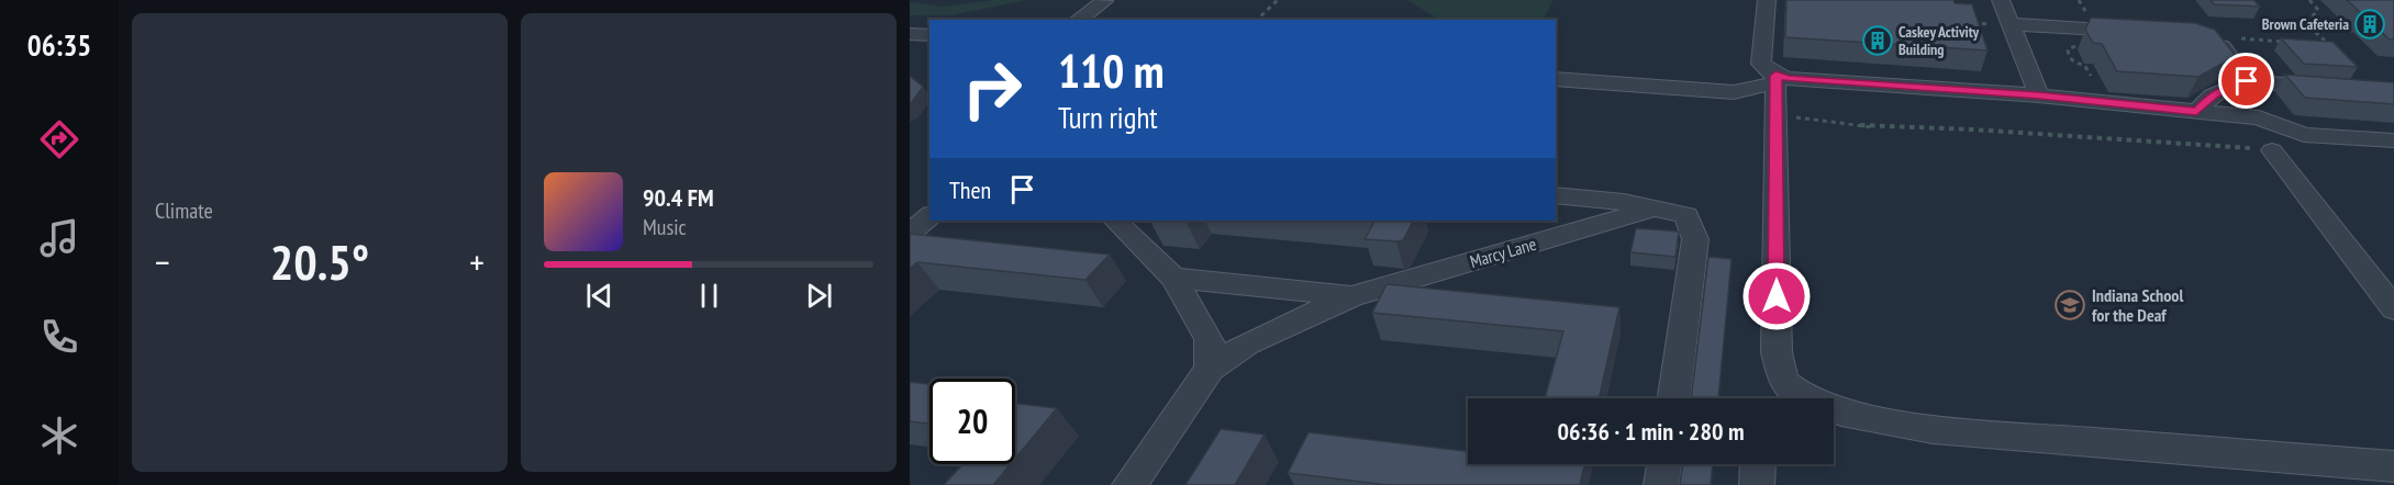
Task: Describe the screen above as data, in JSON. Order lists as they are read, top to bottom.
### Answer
{
  "streets": {
    "street": ["Marcy Lane"]
  },
  "places": {
    "building": ["Brown Cafeteria", "Caskey Activity Building"],
    "school or university": ["Indiana School for the Deaf"]
  },
  "page": {
    "tabs": "06:35",
    "tile": "Climate",
    "turn": ["110 m", "Turn right"],
    "then": "Then",
    "song": ["90.4 FM", "Music"],
    "heat": ["−", "20.5°", "+"],
    "limit": "20",
    "trip": "06:36 · 1 min · 280 m"
  }
}
